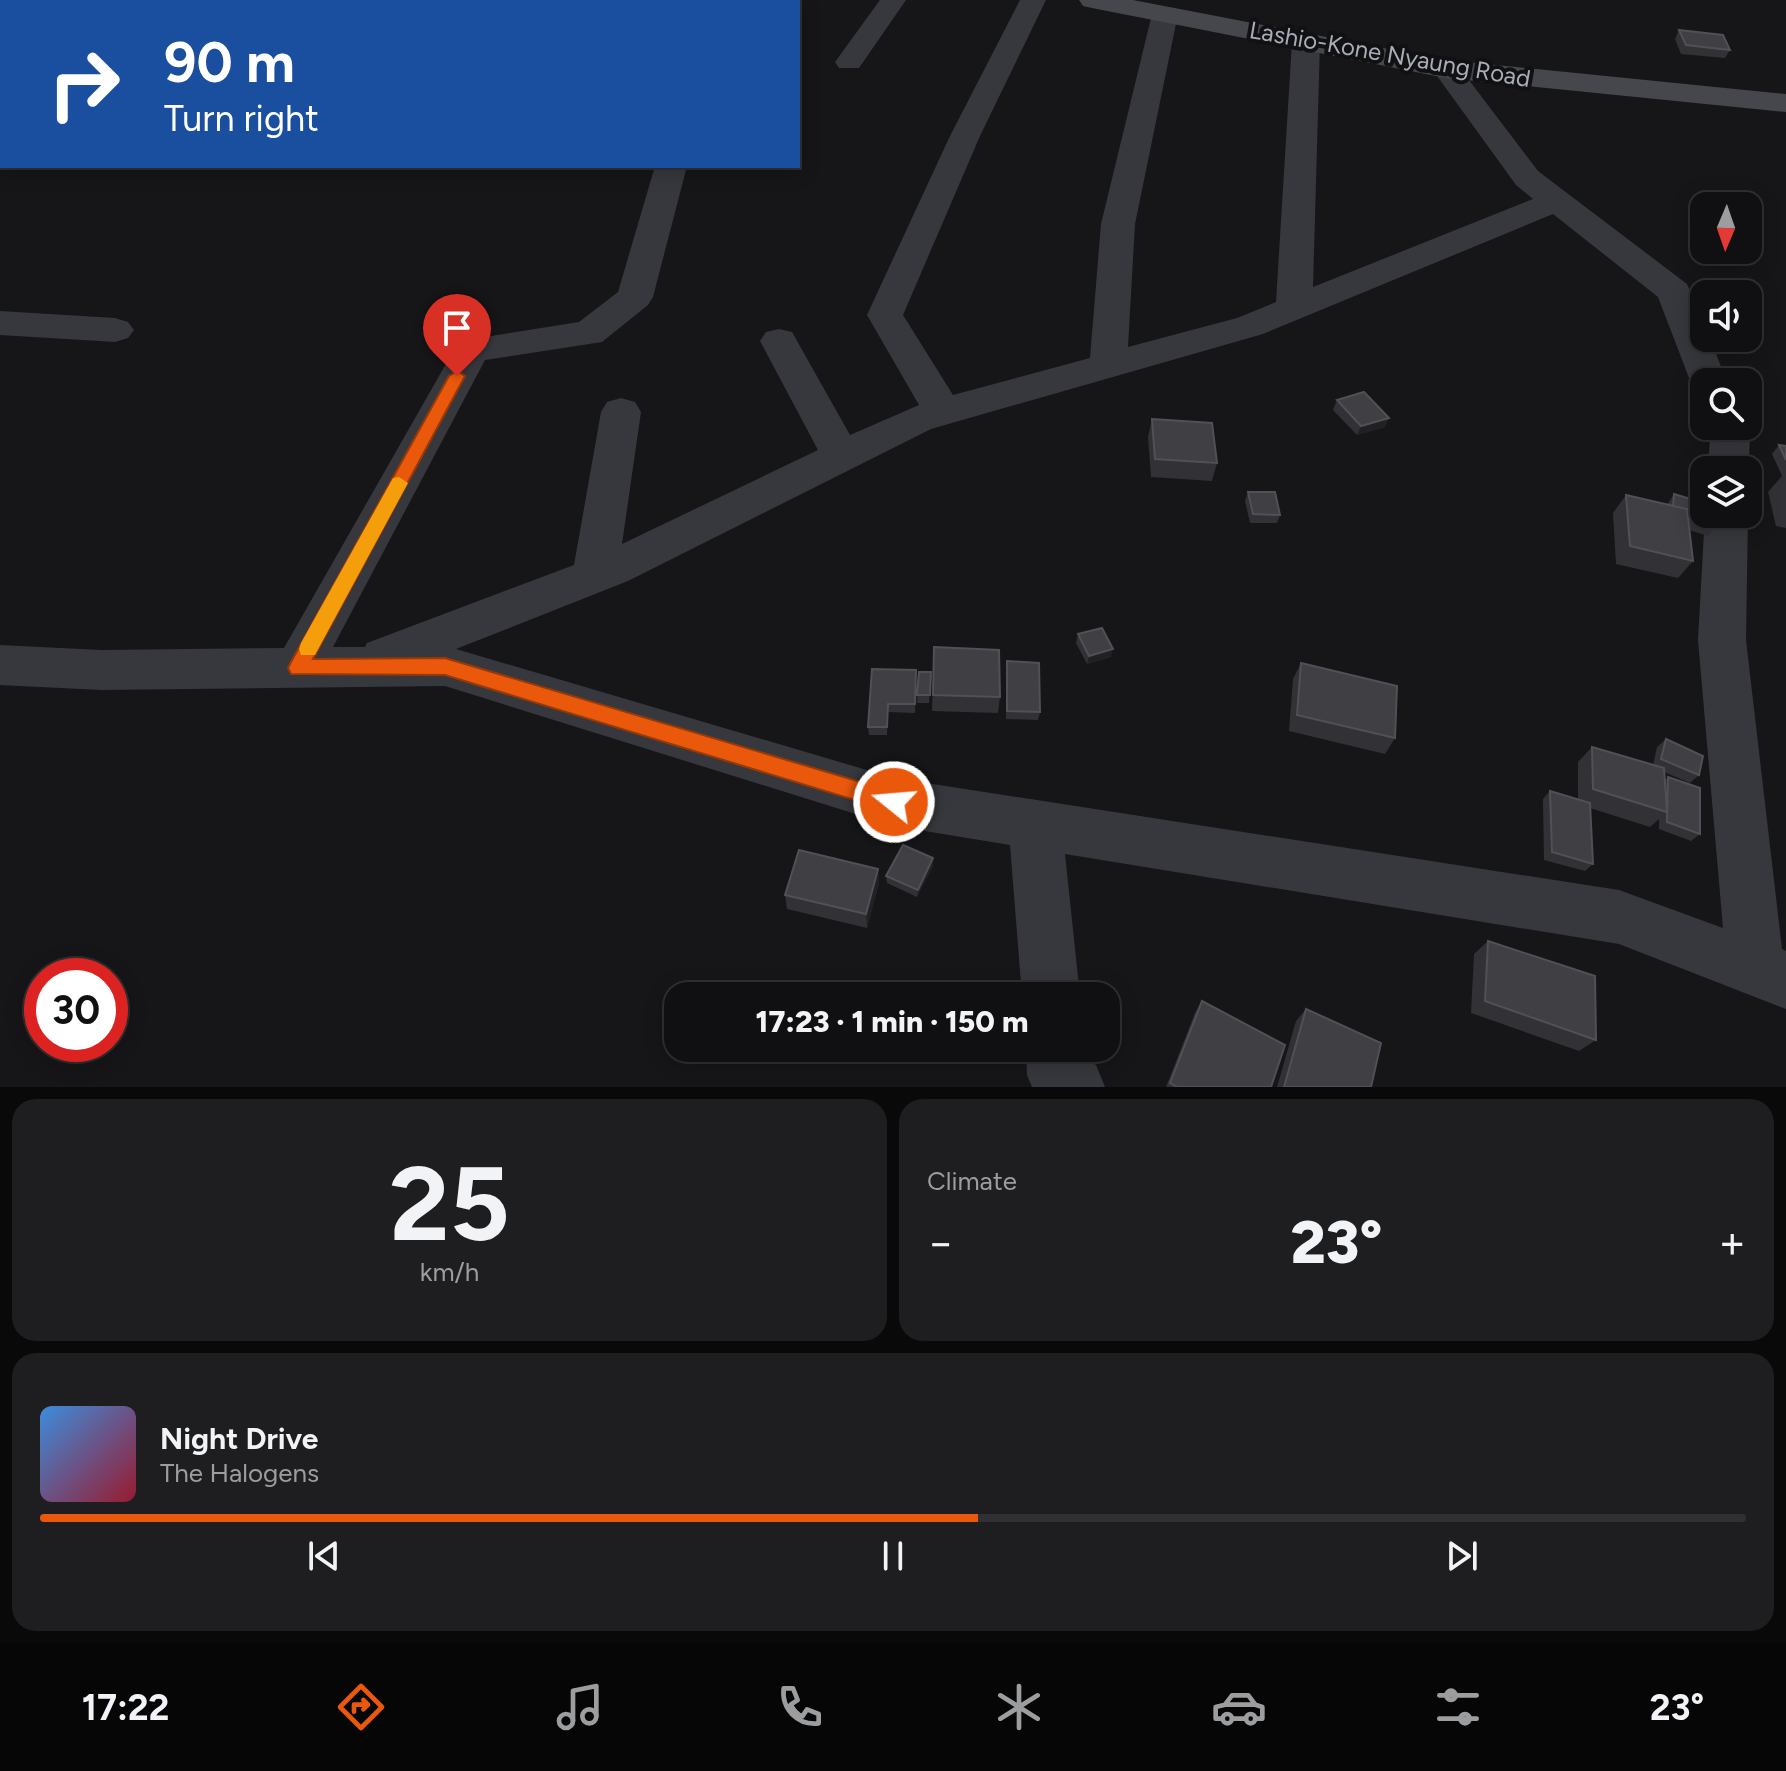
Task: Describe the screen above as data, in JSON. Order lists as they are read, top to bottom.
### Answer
{
  "streets": {
    "main road": ["Lashio-Kone Nyaung Road"]
  },
  "north": "bottom",
  "page": {
    "turn": ["90 m", "Turn right"],
    "limit": "30",
    "trip": "17:23 · 1 min · 150 m",
    "tile": [
      ["25", "km/h"],
      "Climate"
    ],
    "heat": ["−", "23°", "+"],
    "song": ["Night Drive", "The Halogens"],
    "tabs": ["17:22", "23°"]
  }
}
